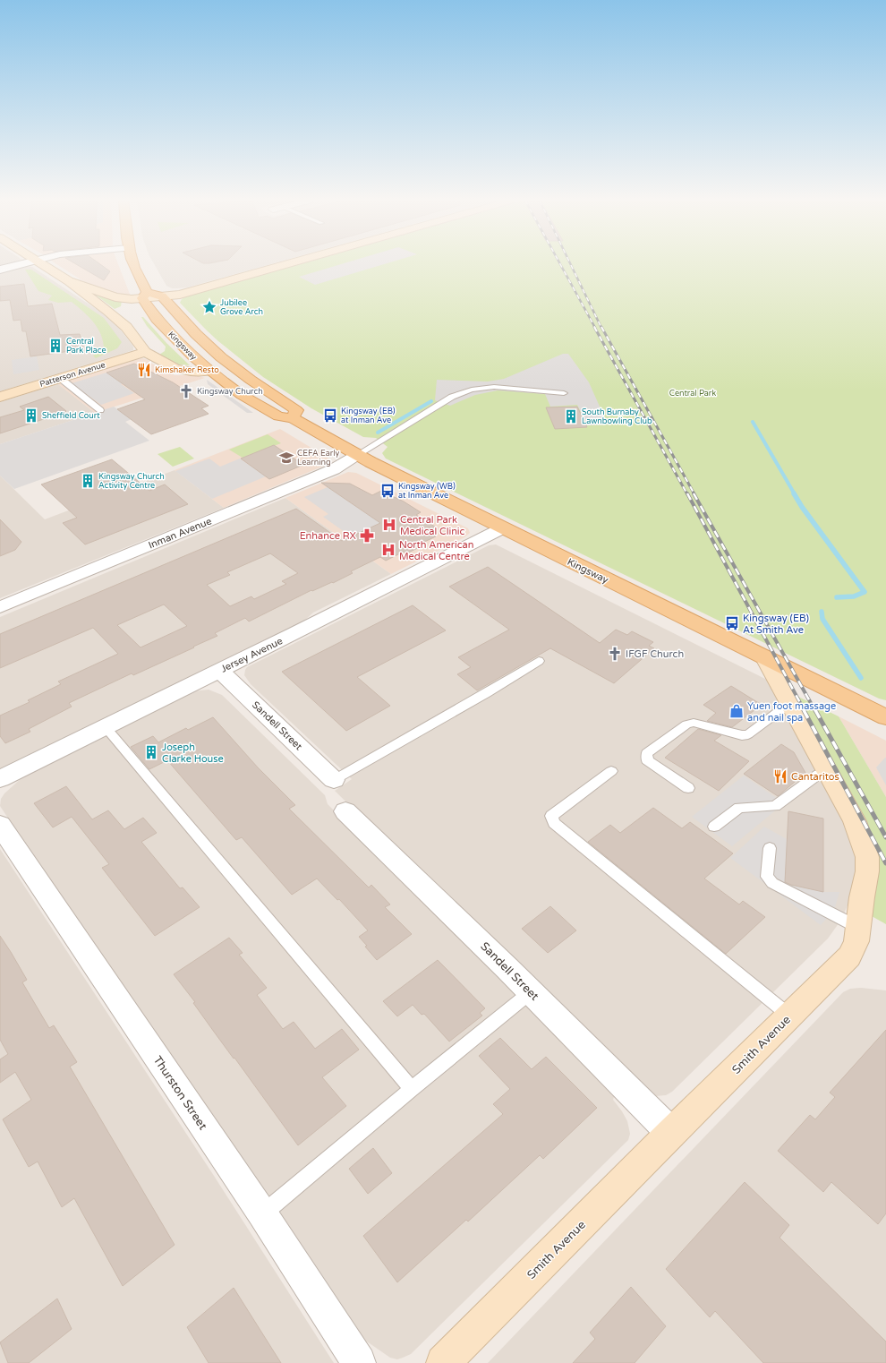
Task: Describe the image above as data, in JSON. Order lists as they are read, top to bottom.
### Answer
{
  "streets": {
    "main road": ["Kingsway"],
    "street": [
      "Patterson Avenue",
      "Inman Avenue",
      "Jersey Avenue",
      "Sandell Street",
      "Smith Avenue",
      "Thurston Street"
    ]
  },
  "crossings": [
    ["Kingsway", "Inman Avenue"],
    ["Kingsway", "Jersey Avenue"],
    ["Kingsway", "Smith Avenue"],
    ["Jersey Avenue", "Sandell Street"],
    ["Sandell Street", "Smith Avenue"]
  ],
  "parks": ["Central Park"],
  "places": {
    "place": ["Jubilee Grove Arch"],
    "building": [
      "Central Park Place",
      "Sheffield Court",
      "South Burnaby Lawnbowling Club",
      "Kingsway Church Activity Centre",
      "Joseph Clarke House"
    ],
    "restaurant": ["Kimshaker Resto", "Cantaritos"],
    "church": ["Kingsway Church", "IFGF Church"],
    "bus stop": ["Kingsway (EB) at Inman Ave", "Kingsway (WB) at Inman Ave", "Kingsway (EB) At Smith Ave"],
    "school or university": ["CEFA Early Learning"],
    "hospital": ["Central Park Medical Clinic", "North American Medical Centre"],
    "pharmacy": ["Enhance RX"],
    "shop": ["Yuen foot massage and nail spa"]
  }
}
